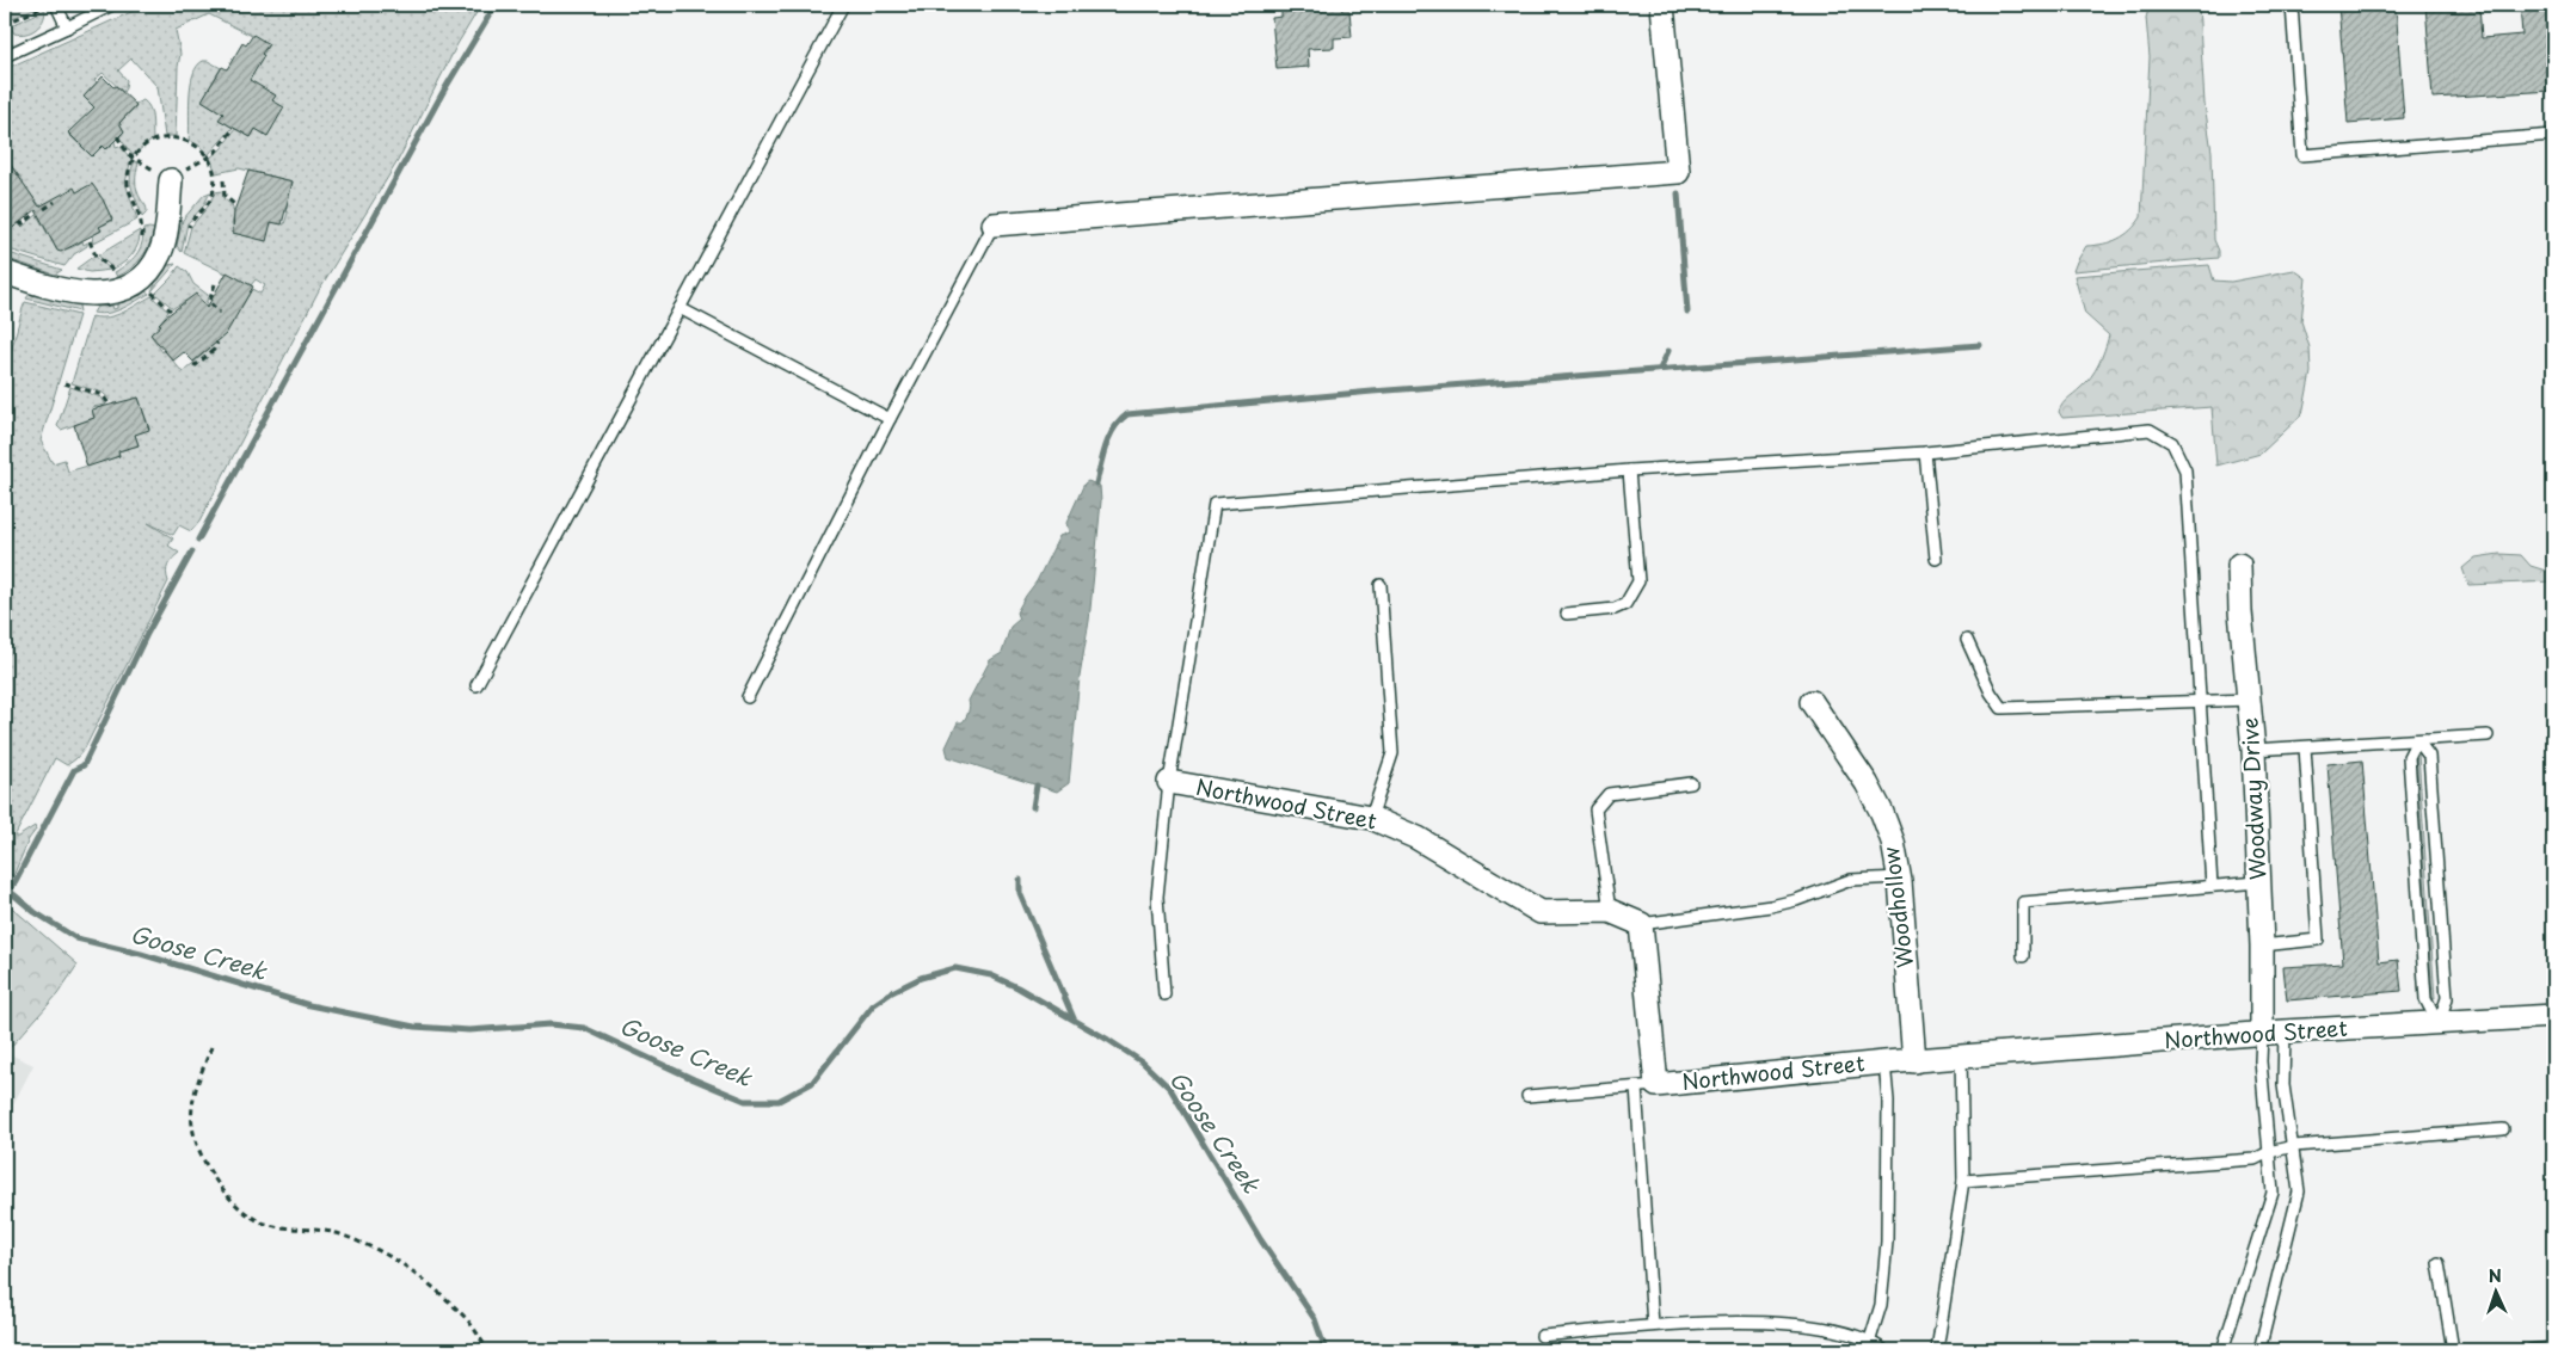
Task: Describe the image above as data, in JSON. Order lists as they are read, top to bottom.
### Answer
{
  "streets": {
    "street": ["Woodway Drive", "Northwood Street", "Woodhollow"]
  },
  "crossings": [
    ["Woodway Drive", "Northwood Street"],
    ["Northwood Street", "Woodhollow"]
  ],
  "water": ["Goose Creek"],
  "north": "top"
}
